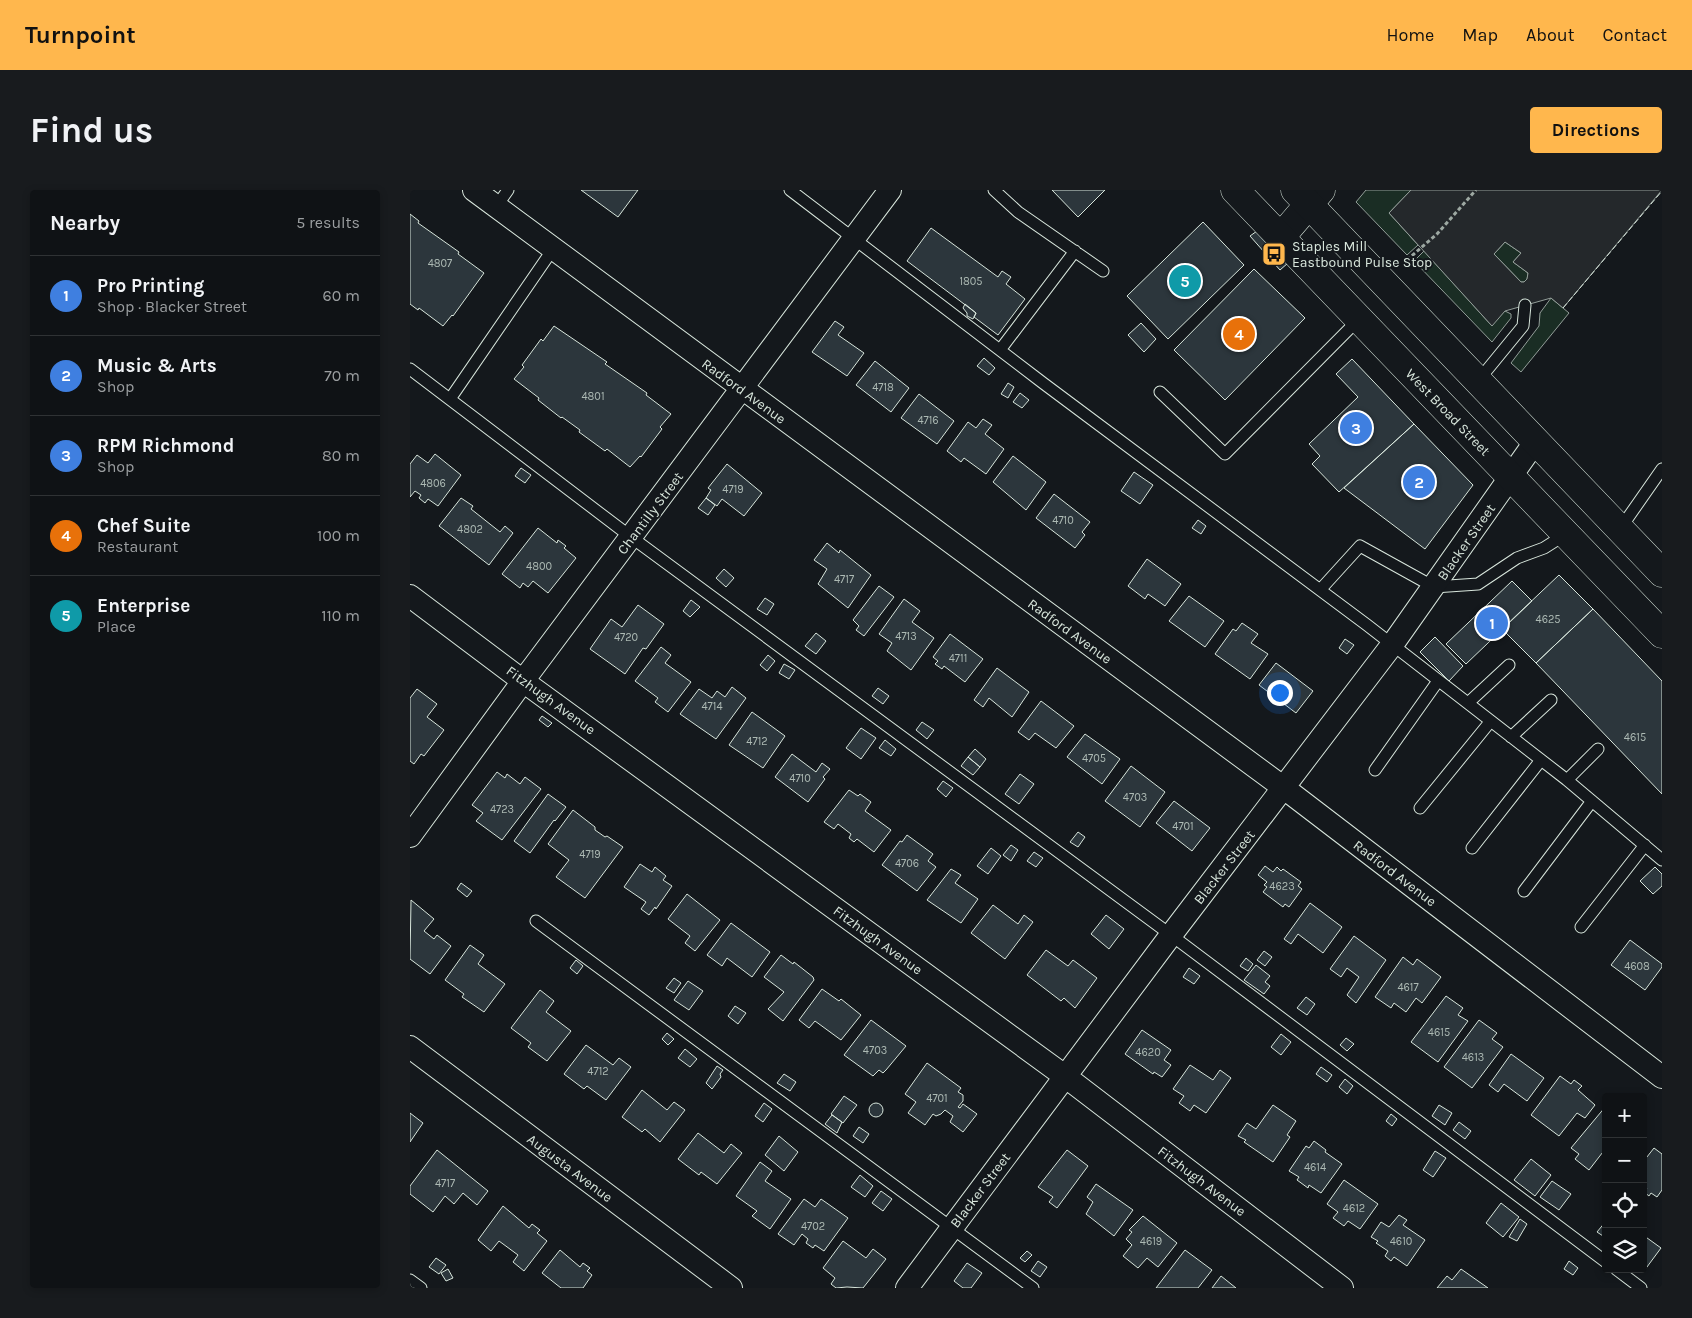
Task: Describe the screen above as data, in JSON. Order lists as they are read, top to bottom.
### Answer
{
  "streets": {
    "main road": ["West Broad Street"],
    "street": [
      "Radford Avenue",
      "Chantilly Street",
      "Blacker Street",
      "Fitzhugh Avenue",
      "Augusta Avenue"
    ]
  },
  "crossings": [
    ["Radford Avenue", "Chantilly Street"],
    ["Radford Avenue", "Blacker Street"],
    ["West Broad Street", "Blacker Street"],
    ["Chantilly Street", "Fitzhugh Avenue"],
    ["Blacker Street", "Fitzhugh Avenue"]
  ],
  "places": {
    "bus stop": ["Staples Mill Eastbound Pulse Stop"]
  },
  "house_numbers": [
    "4807",
    "1805",
    "4718",
    "4801",
    "4716",
    "4806",
    "4719",
    "4710",
    "4802",
    "4800",
    "4717",
    "4625",
    "4713",
    "4720",
    "4711",
    "4714",
    "4615",
    "4712",
    "4705",
    "4710",
    "4703",
    "4723",
    "4701",
    "4719",
    "4706",
    "4623",
    "4608",
    "4617",
    "4615",
    "4703",
    "4620",
    "4613",
    "4712",
    "4701",
    "4614",
    "4717",
    "4612",
    "4702",
    "4619",
    "4610"
  ],
  "page": {
    "header": "Turnpoint",
    "nav": [
      "Home",
      "Map",
      "About",
      "Contact"
    ],
    "buttons": "Directions",
    "title": "Find us",
    "heading": ["Nearby", "5 results"],
    "list": [
      {
        "mark": "1",
        "name": "Pro Printing",
        "note": "Shop · Blacker Street",
        "value": "60 m"
      },
      {
        "mark": "2",
        "name": "Music & Arts",
        "note": "Shop",
        "value": "70 m"
      },
      {
        "mark": "3",
        "name": "RPM Richmond",
        "note": "Shop",
        "value": "80 m"
      },
      {
        "mark": "4",
        "name": "Chef Suite",
        "note": "Restaurant",
        "value": "100 m"
      },
      {
        "mark": "5",
        "name": "Enterprise",
        "note": "Place",
        "value": "110 m"
      }
    ],
    "pins": [
      "5",
      "4",
      "3",
      "2",
      "1"
    ],
    "map_buttons": ["+", "−"]
  }
}
